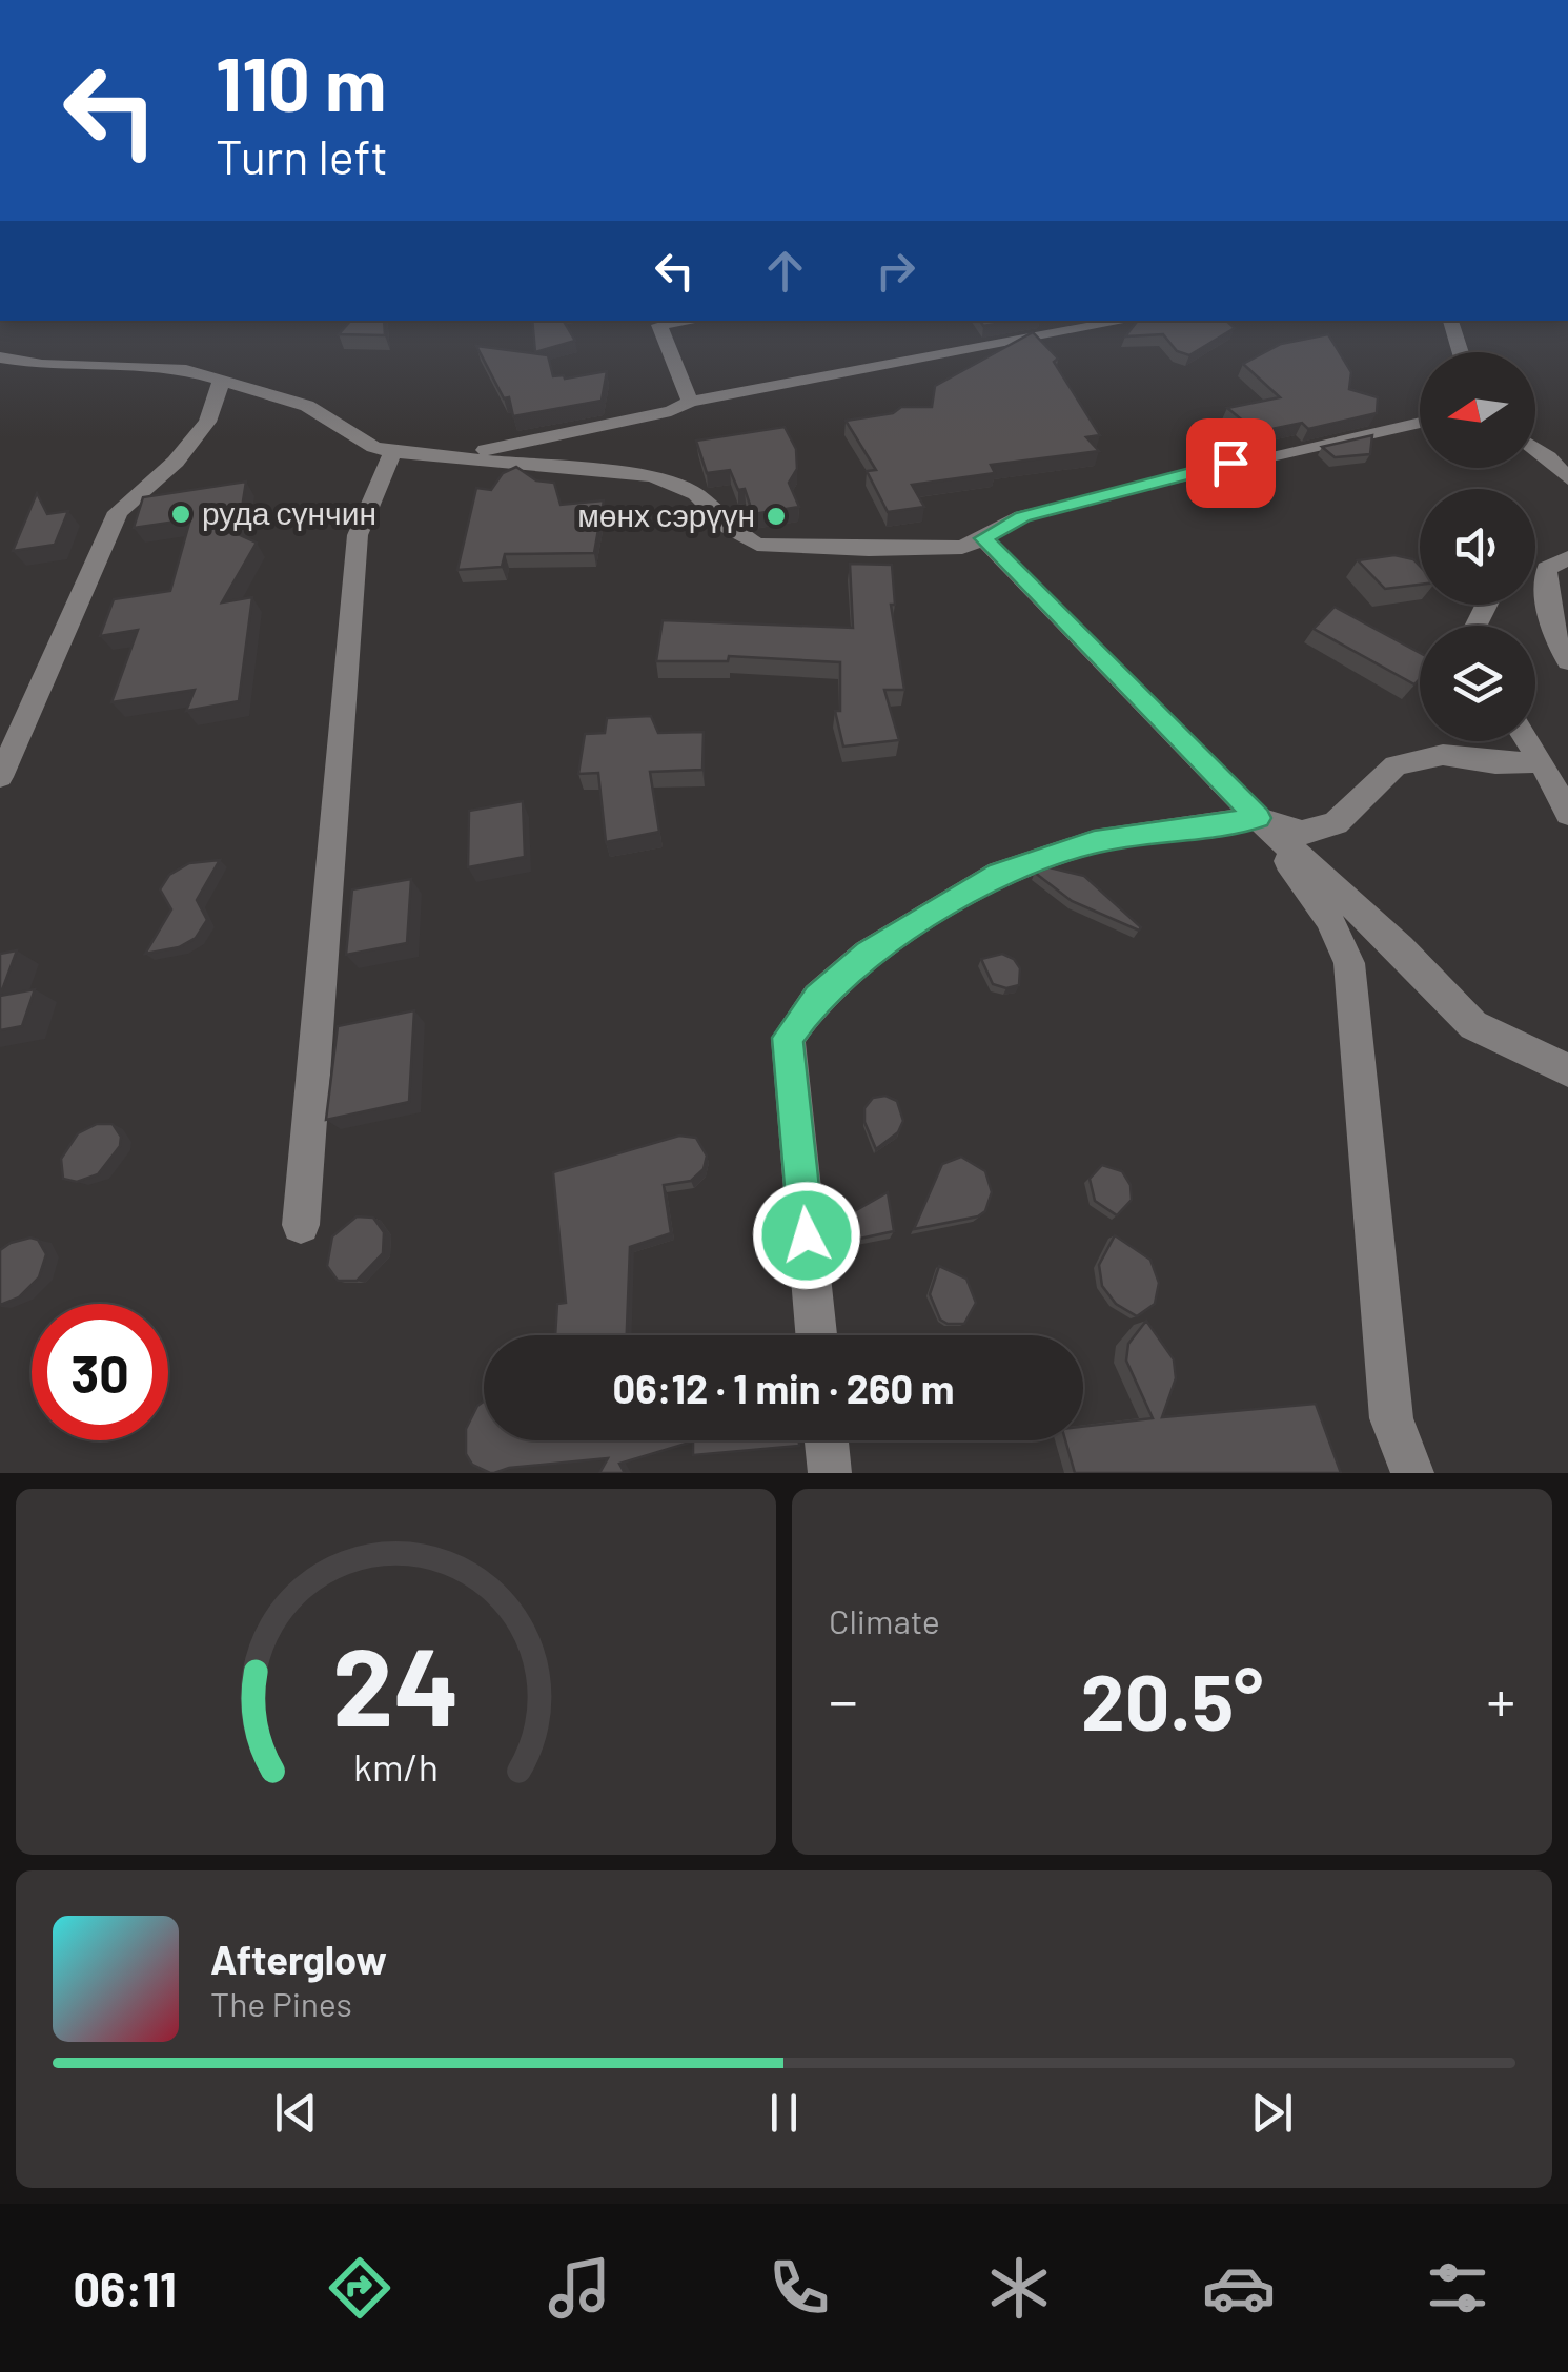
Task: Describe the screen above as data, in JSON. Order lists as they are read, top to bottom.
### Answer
{
  "places": ["руда сүнчин", "мөнх сэрүүн"],
  "north": "left",
  "page": {
    "turn": ["110 m", "Turn left"],
    "limit": "30",
    "trip": "06:12 · 1 min · 260 m",
    "tile": "Climate",
    "heat": ["−", "20.5°", "+"],
    "song": ["Afterglow", "The Pines"],
    "tabs": "06:11",
    "gauge": ["24", "km/h"]
  }
}
